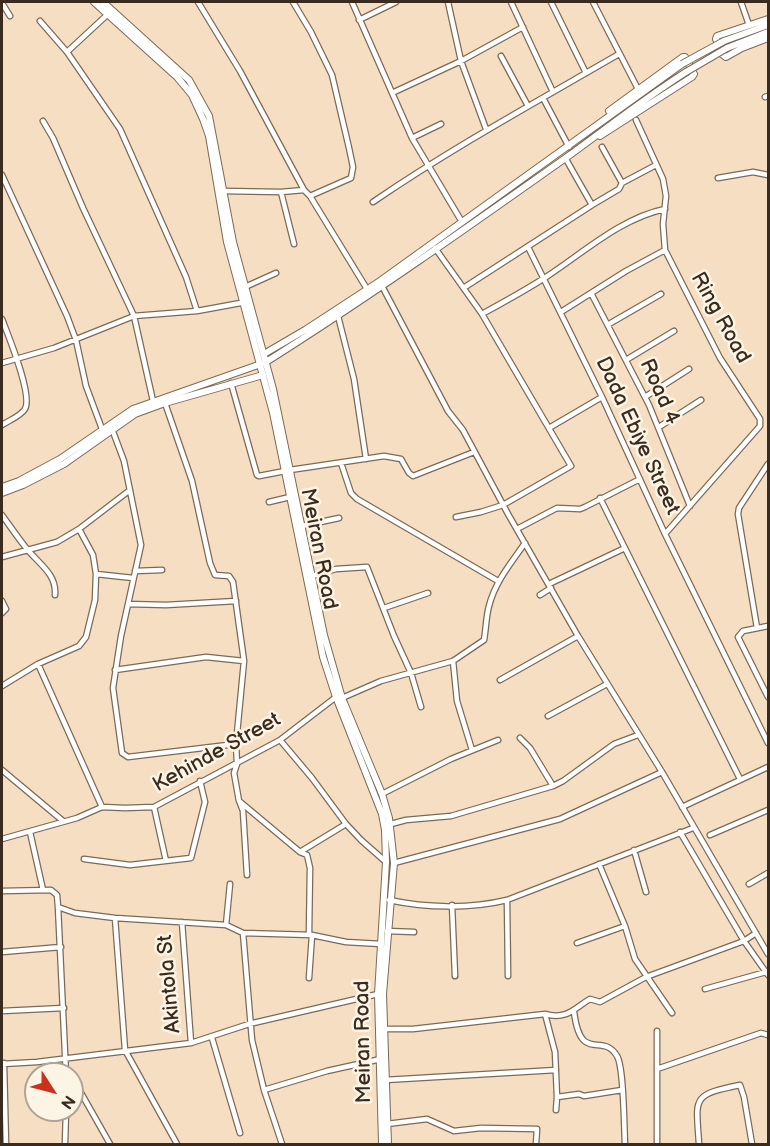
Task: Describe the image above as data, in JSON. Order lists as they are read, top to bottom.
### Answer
{
  "streets": {
    "main road": ["Meiran Road"],
    "street": [
      "Ring Road",
      "Road 4",
      "Dada Ebiye Street",
      "Kehinde Street",
      "Akintola St"
    ]
  },
  "crossings": [
    ["Ring Road", "Road 4"],
    ["Ring Road", "Dada Ebiye Street"],
    ["Meiran Road", "Kehinde Street"]
  ],
  "north": "bottom right"
}
